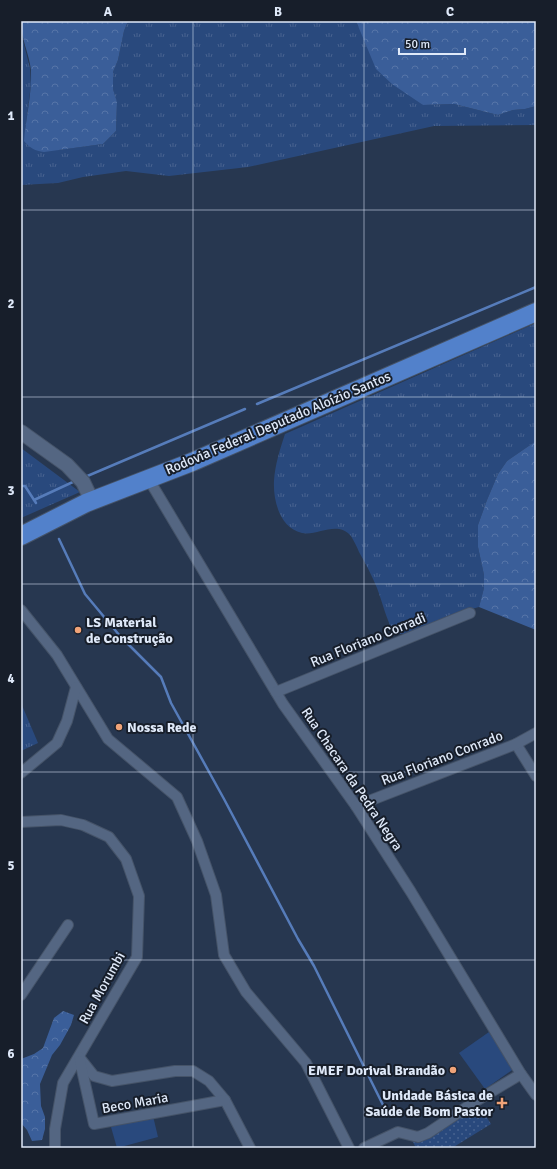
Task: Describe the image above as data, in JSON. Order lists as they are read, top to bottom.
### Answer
{
  "streets": {
    "highway": ["Rodovia Federal Deputado Aloízio Santos"],
    "street": [
      "Rua Floriano Corradi",
      "Rua Floriano Conrado",
      "Rua Chacara da Pedra Negra",
      "Rua Morumbi",
      "Beco Maria"
    ]
  },
  "crossings": [
    ["Rodovia Federal Deputado Aloízio Santos", "Rua Chacara da Pedra Negra"],
    ["Rua Floriano Corradi", "Rua Chacara da Pedra Negra"],
    ["Rua Floriano Conrado", "Rua Chacara da Pedra Negra"],
    ["Rua Morumbi", "Beco Maria"]
  ],
  "places": {
    "other": ["LS Material de Construção", "Nossa Rede", "EMEF Dorival Brandão"],
    "health": ["Unidade Básica de Saúde de Bom Pastor"]
  },
  "scale_bar": "50 m",
  "grid": {
    "columns": ["A", "B", "C"],
    "rows": [
      "1",
      "2",
      "3",
      "4",
      "5",
      "6"
    ]
  }
}
